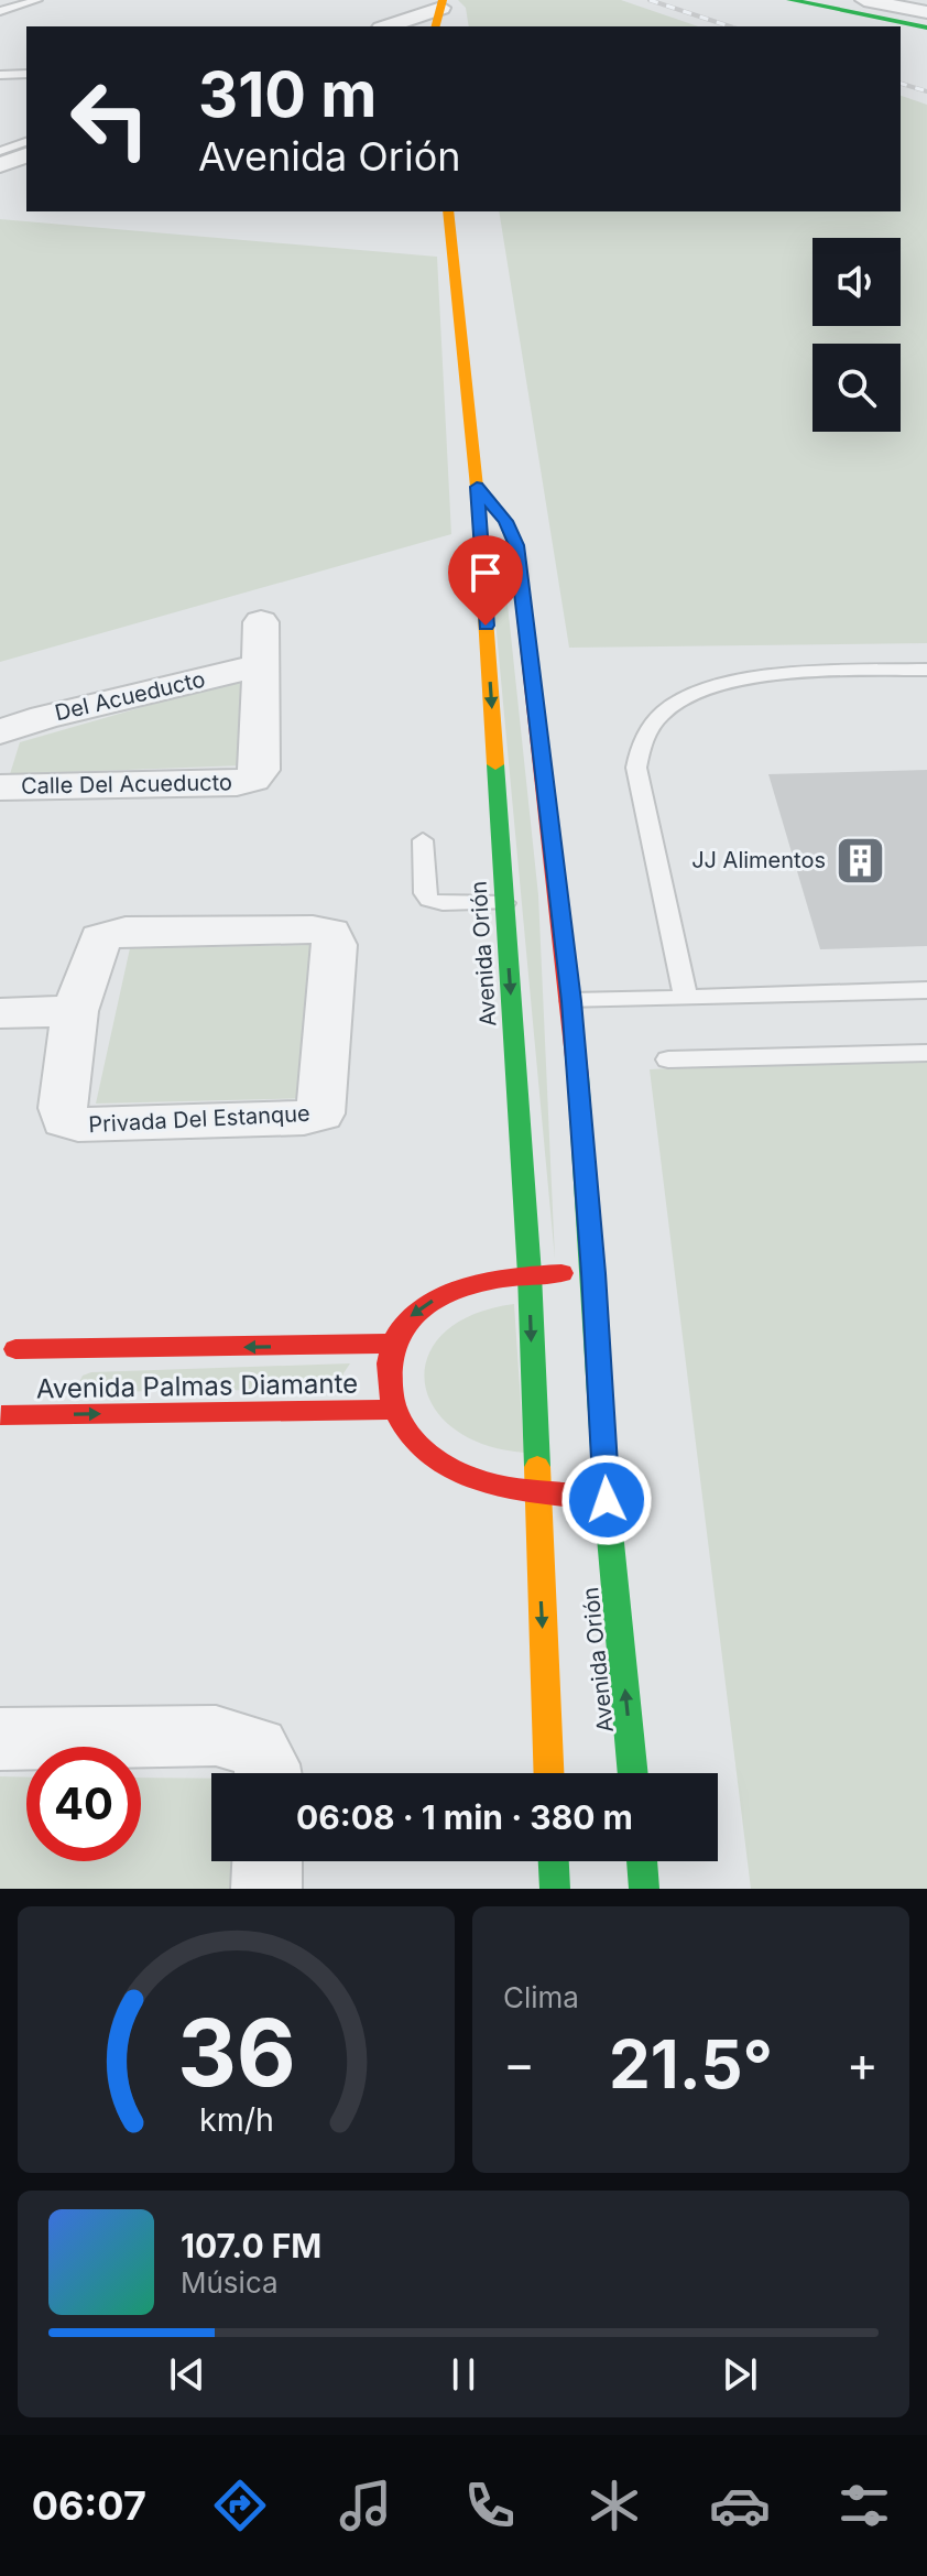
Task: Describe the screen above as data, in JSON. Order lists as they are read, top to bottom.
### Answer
{
  "streets": {
    "street": [
      "Del Acueducto",
      "Calle Del Acueducto",
      "Avenida Orión",
      "Privada Del Estanque",
      "Avenida Palmas Diamante"
    ]
  },
  "crossings": [
    ["Del Acueducto", "Calle Del Acueducto"],
    ["Avenida Orión", "Avenida Palmas Diamante"]
  ],
  "places": {
    "building": ["JJ Alimentos"]
  },
  "page": {
    "turn": ["310 m", "Avenida Orión"],
    "limit": "40",
    "trip": "06:08 · 1 min · 380 m",
    "tile": "Clima",
    "heat": ["−", "21.5°", "+"],
    "song": ["107.0 FM", "Música"],
    "tabs": "06:07",
    "gauge": ["36", "km/h"]
  }
}
